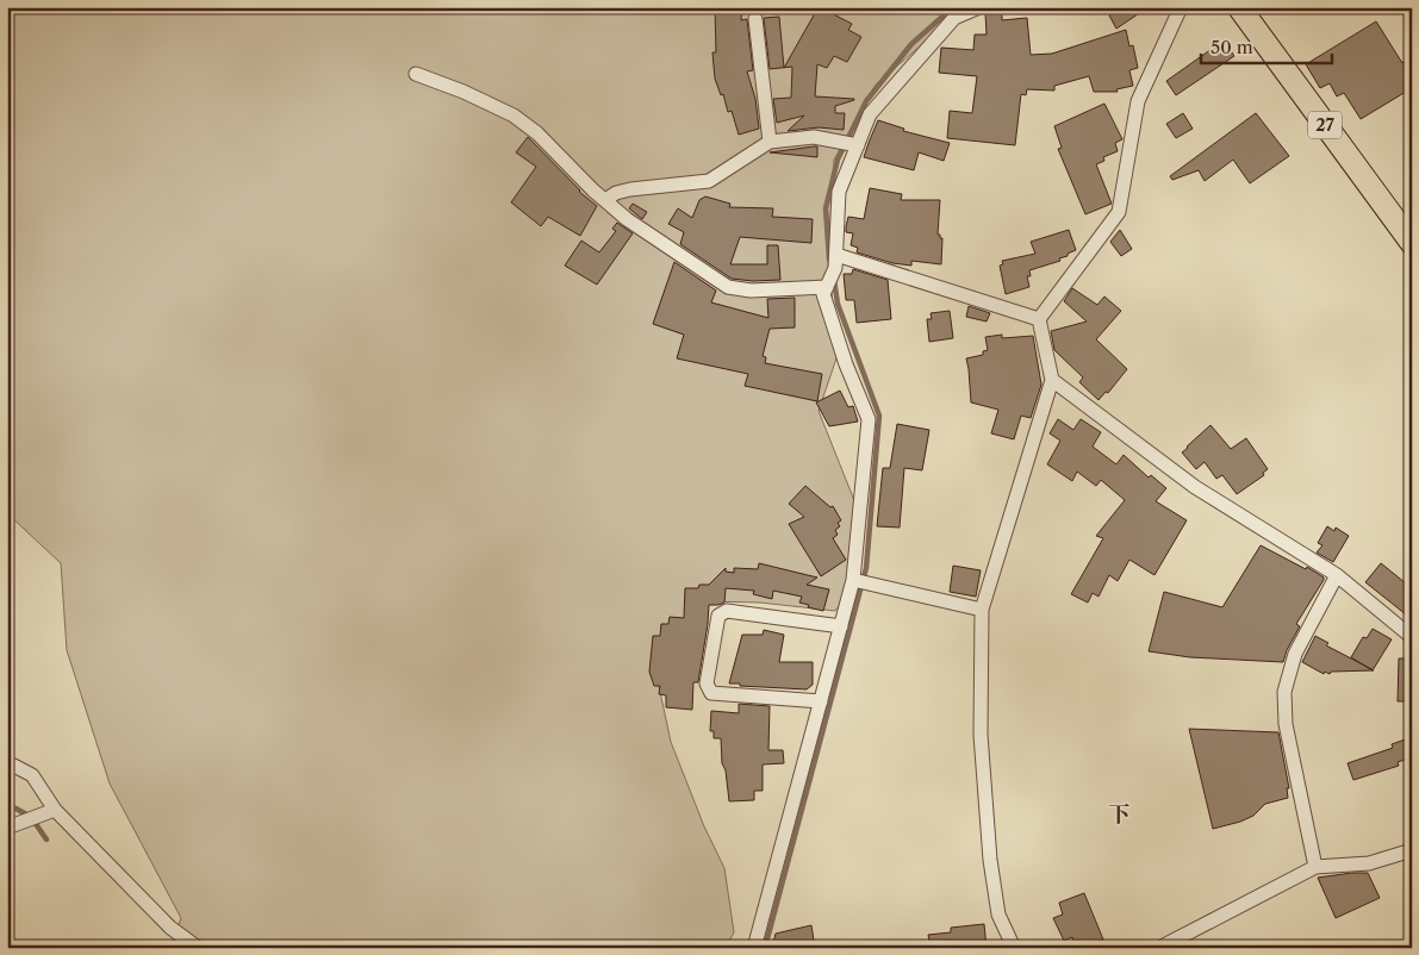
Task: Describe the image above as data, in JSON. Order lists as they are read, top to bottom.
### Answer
{
  "streets": {
    "main road": ["27"]
  },
  "districts": ["下"],
  "scale_bar": "50 m"
}
